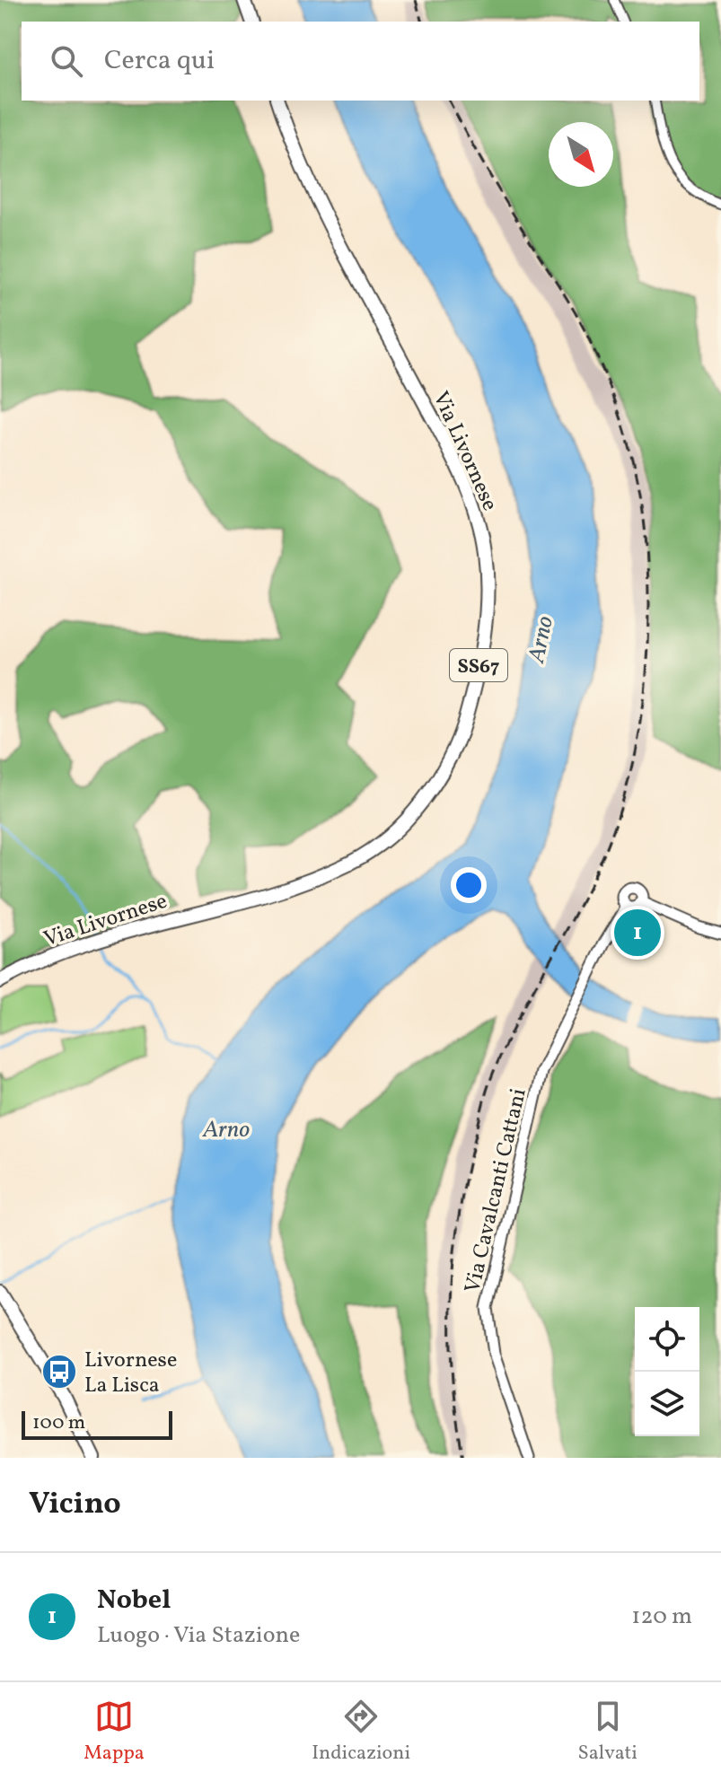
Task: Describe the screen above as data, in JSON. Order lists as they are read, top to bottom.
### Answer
{
  "streets": {
    "main road": ["Via Livornese", "SS67"],
    "street": ["Via Cavalcanti Cattani"]
  },
  "water": ["Arno"],
  "places": {
    "bus stop": ["Livornese La Lisca"]
  },
  "scale_bar": "100 m",
  "north": "bottom right",
  "page": {
    "search": "Cerca qui",
    "pins": "1",
    "scale": "100 m",
    "heading": "Vicino",
    "list": [
      {
        "mark": "1",
        "name": "Nobel",
        "note": "Luogo · Via Stazione",
        "value": "120 m"
      }
    ],
    "nav": ["Mappa", "Indicazioni", "Salvati"]
  }
}
